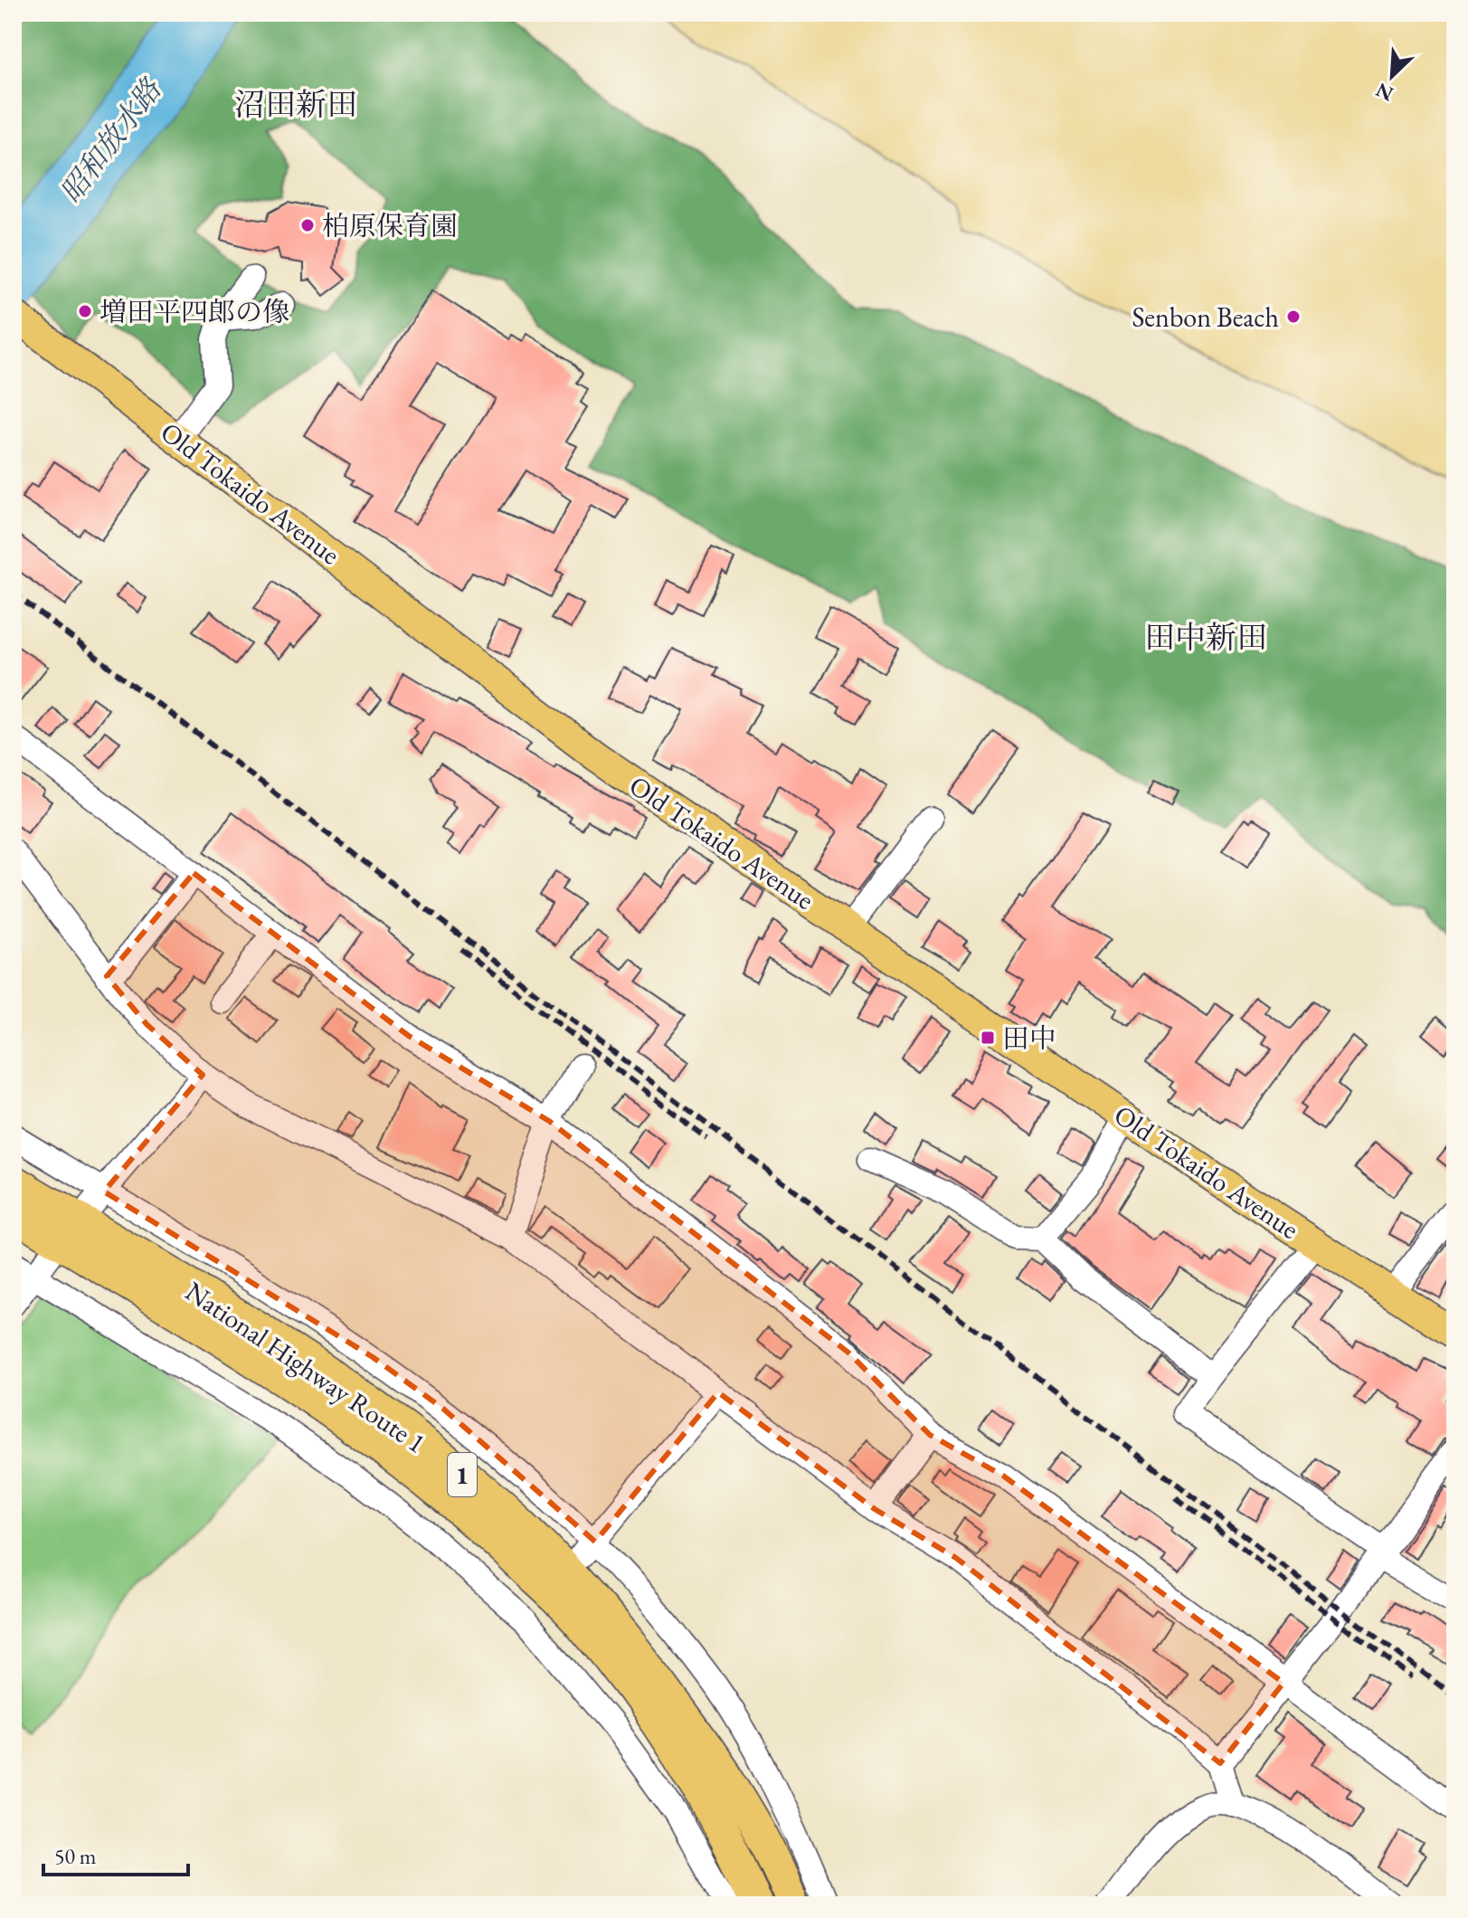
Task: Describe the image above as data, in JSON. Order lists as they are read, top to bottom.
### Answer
{
  "streets": {
    "highway": ["National Highway Route 1", "1"],
    "main road": ["Old Tokaido Avenue"]
  },
  "districts": ["沼田新田", "田中新田"],
  "water": ["昭和放水路"],
  "places": {
    "other": ["柏原保育園", "増田平四郎の像", "Senbon Beach"],
    "transit": ["田中"]
  },
  "scale_bar": "50 m",
  "north": "bottom left"
}
